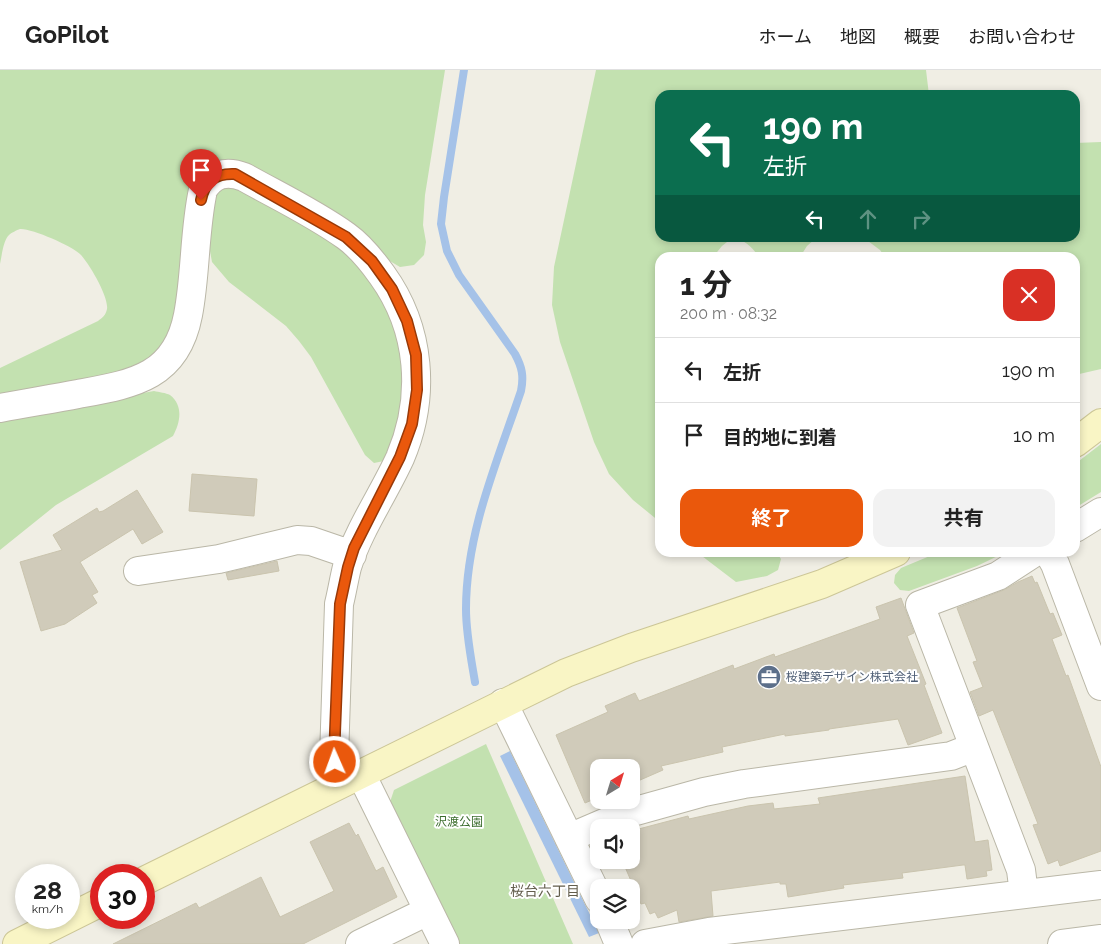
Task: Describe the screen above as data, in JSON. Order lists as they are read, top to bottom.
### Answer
{
  "districts": ["桜台六丁目"],
  "parks": ["沢渡公園"],
  "places": {
    "office": ["桜建築デザイン株式会社"]
  },
  "north": "top right",
  "page": {
    "header": "GoPilot",
    "nav": [
      "ホーム",
      "地図",
      "概要",
      "お問い合わせ"
    ],
    "turn": ["190 m", "左折"],
    "heading": ["1 分", "200 m · 08:32"],
    "list": [
      {
        "name": "左折",
        "value": "190 m"
      },
      {
        "name": "目的地に到着",
        "value": "10 m"
      }
    ],
    "buttons": ["終了", "共有"],
    "speed": "28 km/h",
    "limit": "30"
  }
}
